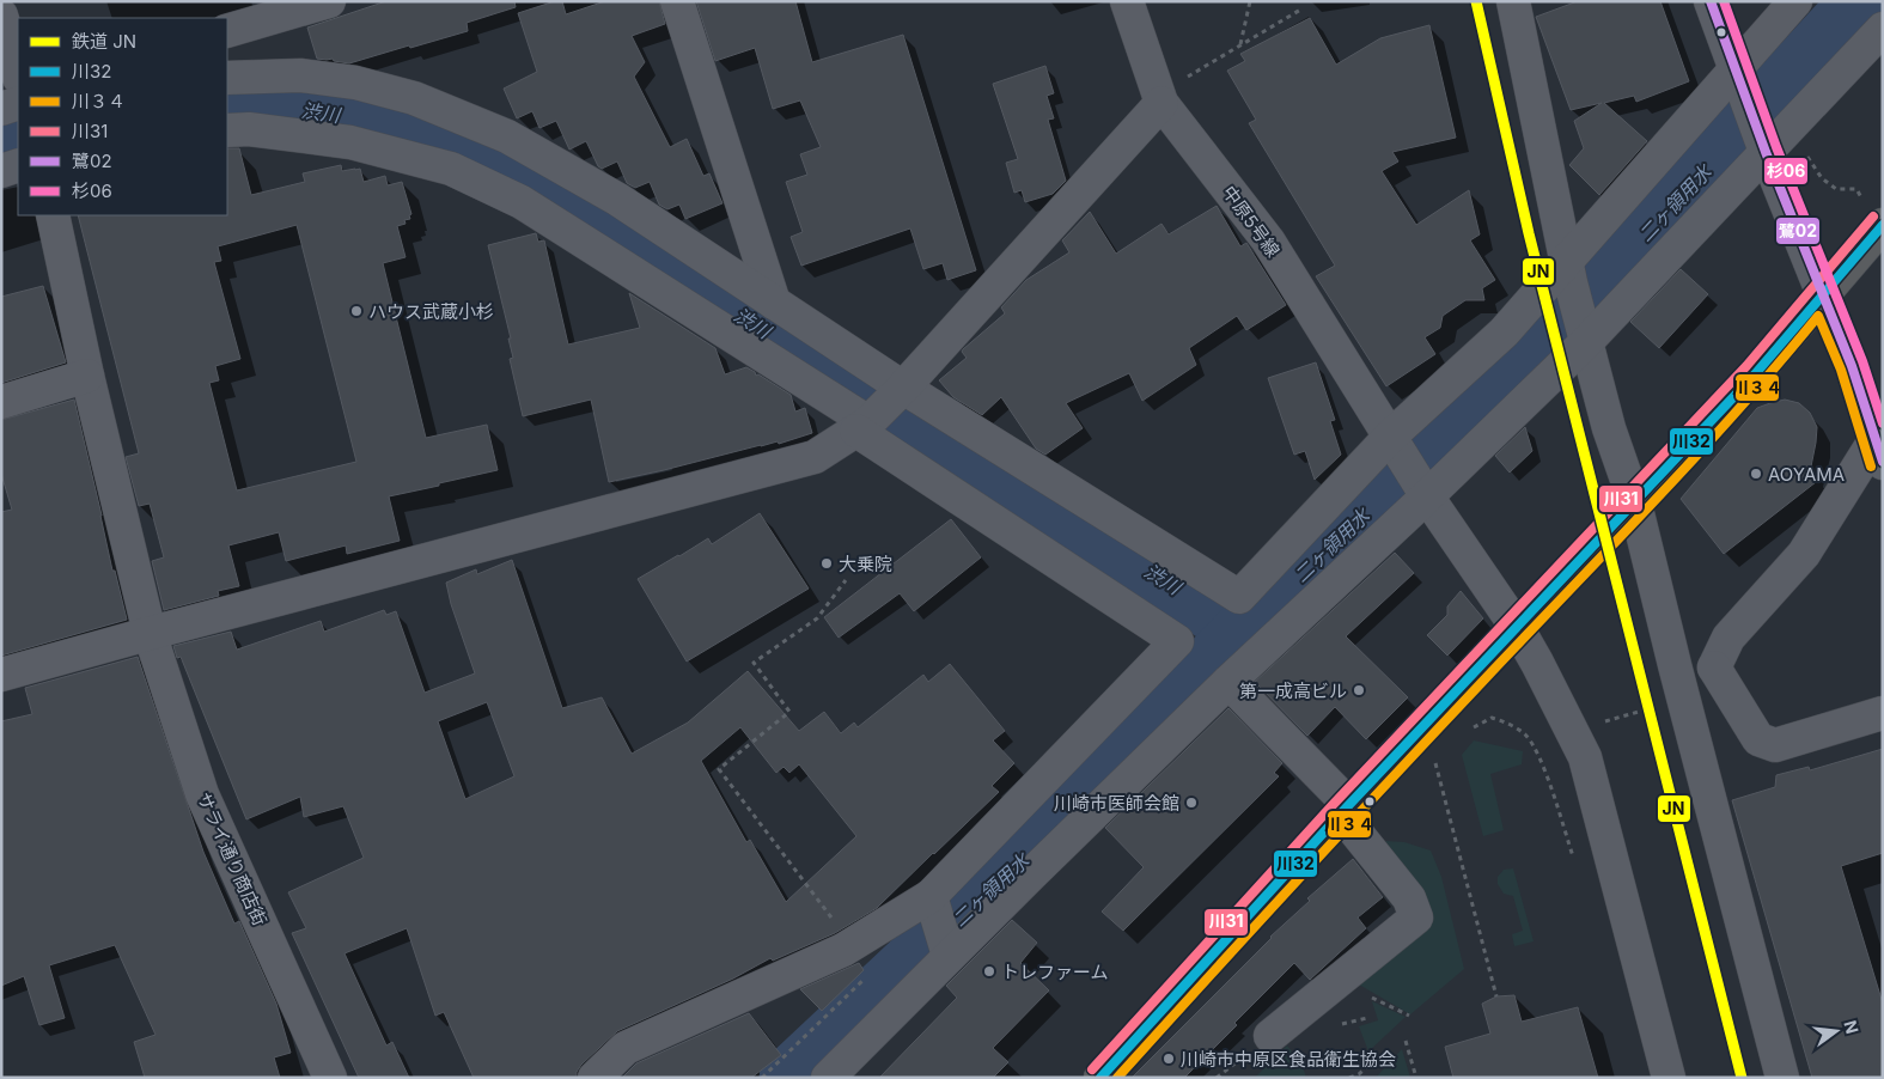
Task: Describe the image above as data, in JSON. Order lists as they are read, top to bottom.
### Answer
{
  "streets": {
    "street": ["中原5号線", "サライ通り商店街"]
  },
  "water": ["渋川", "二ヶ領用水"],
  "places": [
    "ハウス武蔵小杉",
    "AOYAMA",
    "大乗院",
    "第一成高ビル",
    "川崎市医師会館",
    "トレファーム",
    "川崎市中原区食品衛生協会"
  ],
  "lines": [
    "rail line JN",
    "transit line 鷺02",
    "transit line 杉06",
    "transit line 川31",
    "transit line 川32",
    "transit line 川３４"
  ],
  "legend": [
    "鉄道 JN",
    "川32",
    "川３４",
    "川31",
    "鷺02",
    "杉06"
  ],
  "north": "right"
}
